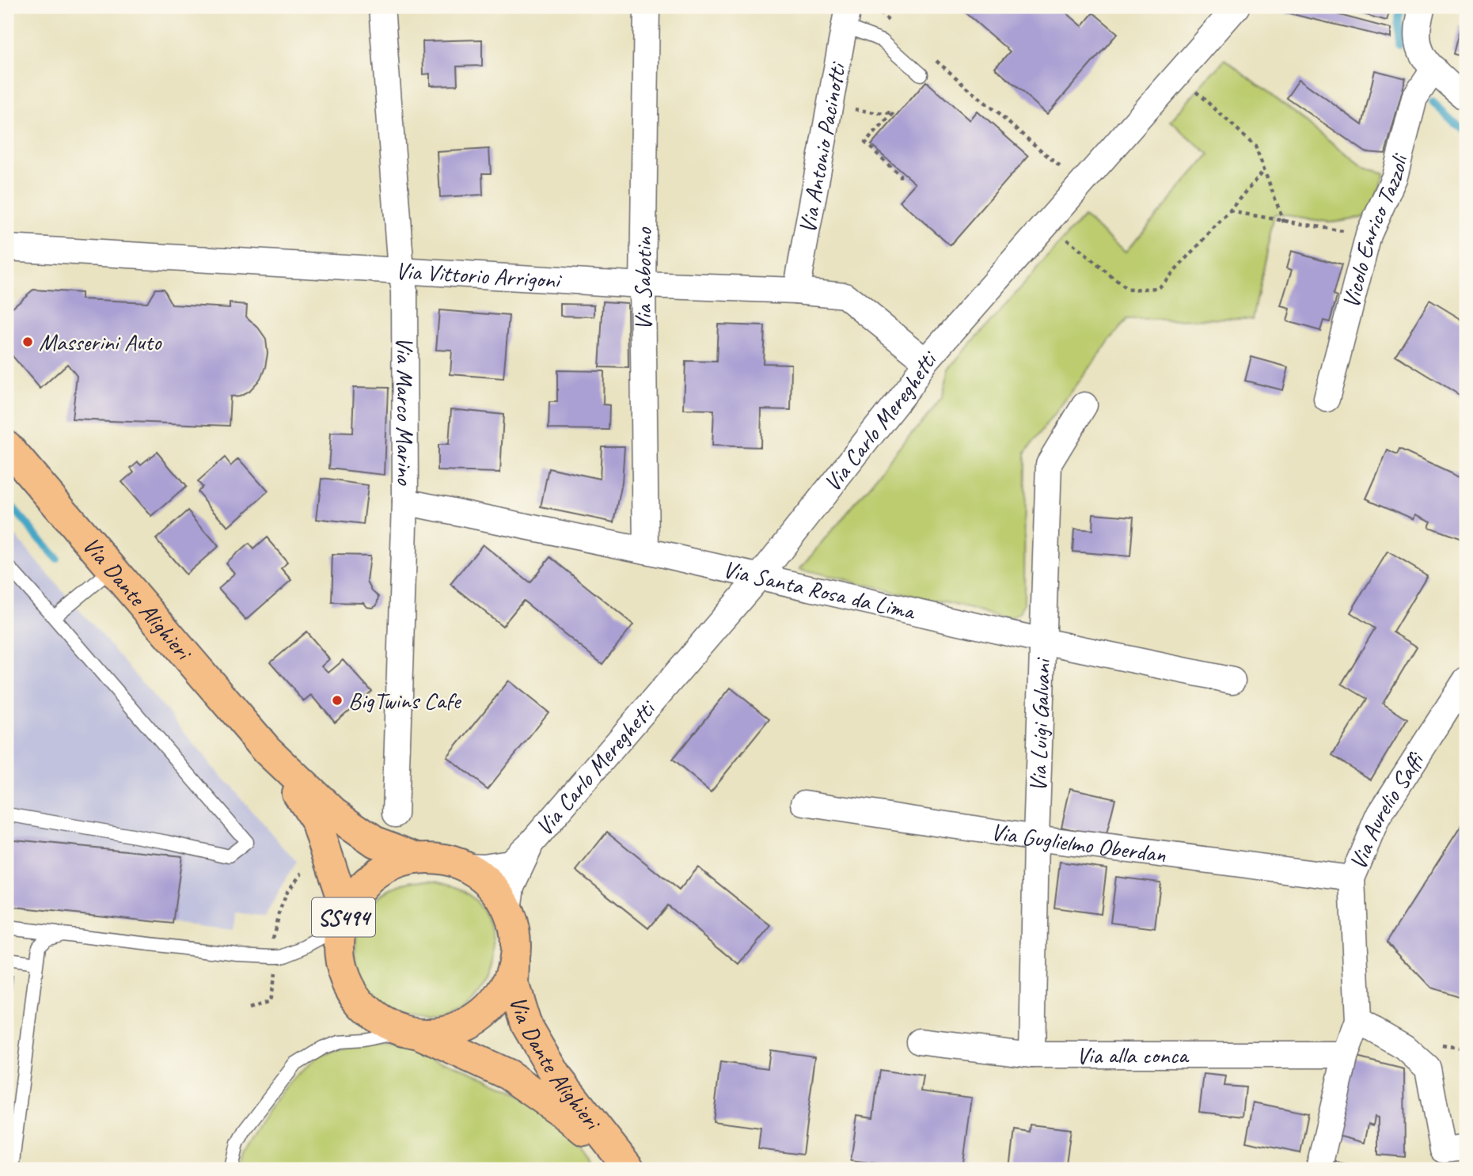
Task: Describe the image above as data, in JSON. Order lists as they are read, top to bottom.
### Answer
{
  "streets": {
    "main road": ["Via Dante Alighieri", "SS494"],
    "street": [
      "Via Antonio Pacinotti",
      "Vicolo Enrico Tazzoli",
      "Via Vittorio Arrigoni",
      "Via Sabotino",
      "Via Marco Marino",
      "Via Carlo Mereghetti",
      "Via Santa Rosa da Lima",
      "Via Luigi Galvani",
      "Via Aurelio Saffi",
      "Via Guglielmo Oberdan",
      "Via alla conca"
    ]
  },
  "crossings": [
    ["Via Antonio Pacinotti", "Via Vittorio Arrigoni"],
    ["Via Vittorio Arrigoni", "Via Sabotino"],
    ["Via Vittorio Arrigoni", "Via Marco Marino"],
    ["Via Vittorio Arrigoni", "Via Carlo Mereghetti"],
    ["Via Sabotino", "Via Santa Rosa da Lima"],
    ["Via Marco Marino", "Via Santa Rosa da Lima"],
    ["Via Carlo Mereghetti", "Via Santa Rosa da Lima"],
    ["Via Carlo Mereghetti", "Via Dante Alighieri"],
    ["Via Carlo Mereghetti", "SS494"],
    ["Via Santa Rosa da Lima", "Via Luigi Galvani"],
    ["Via Dante Alighieri", "SS494"],
    ["Via Luigi Galvani", "Via Guglielmo Oberdan"],
    ["Via Luigi Galvani", "Via alla conca"],
    ["Via Aurelio Saffi", "Via Guglielmo Oberdan"],
    ["Via Aurelio Saffi", "Via alla conca"]
  ],
  "places": ["Masserini Auto", "BigTwins Cafe"]
}
